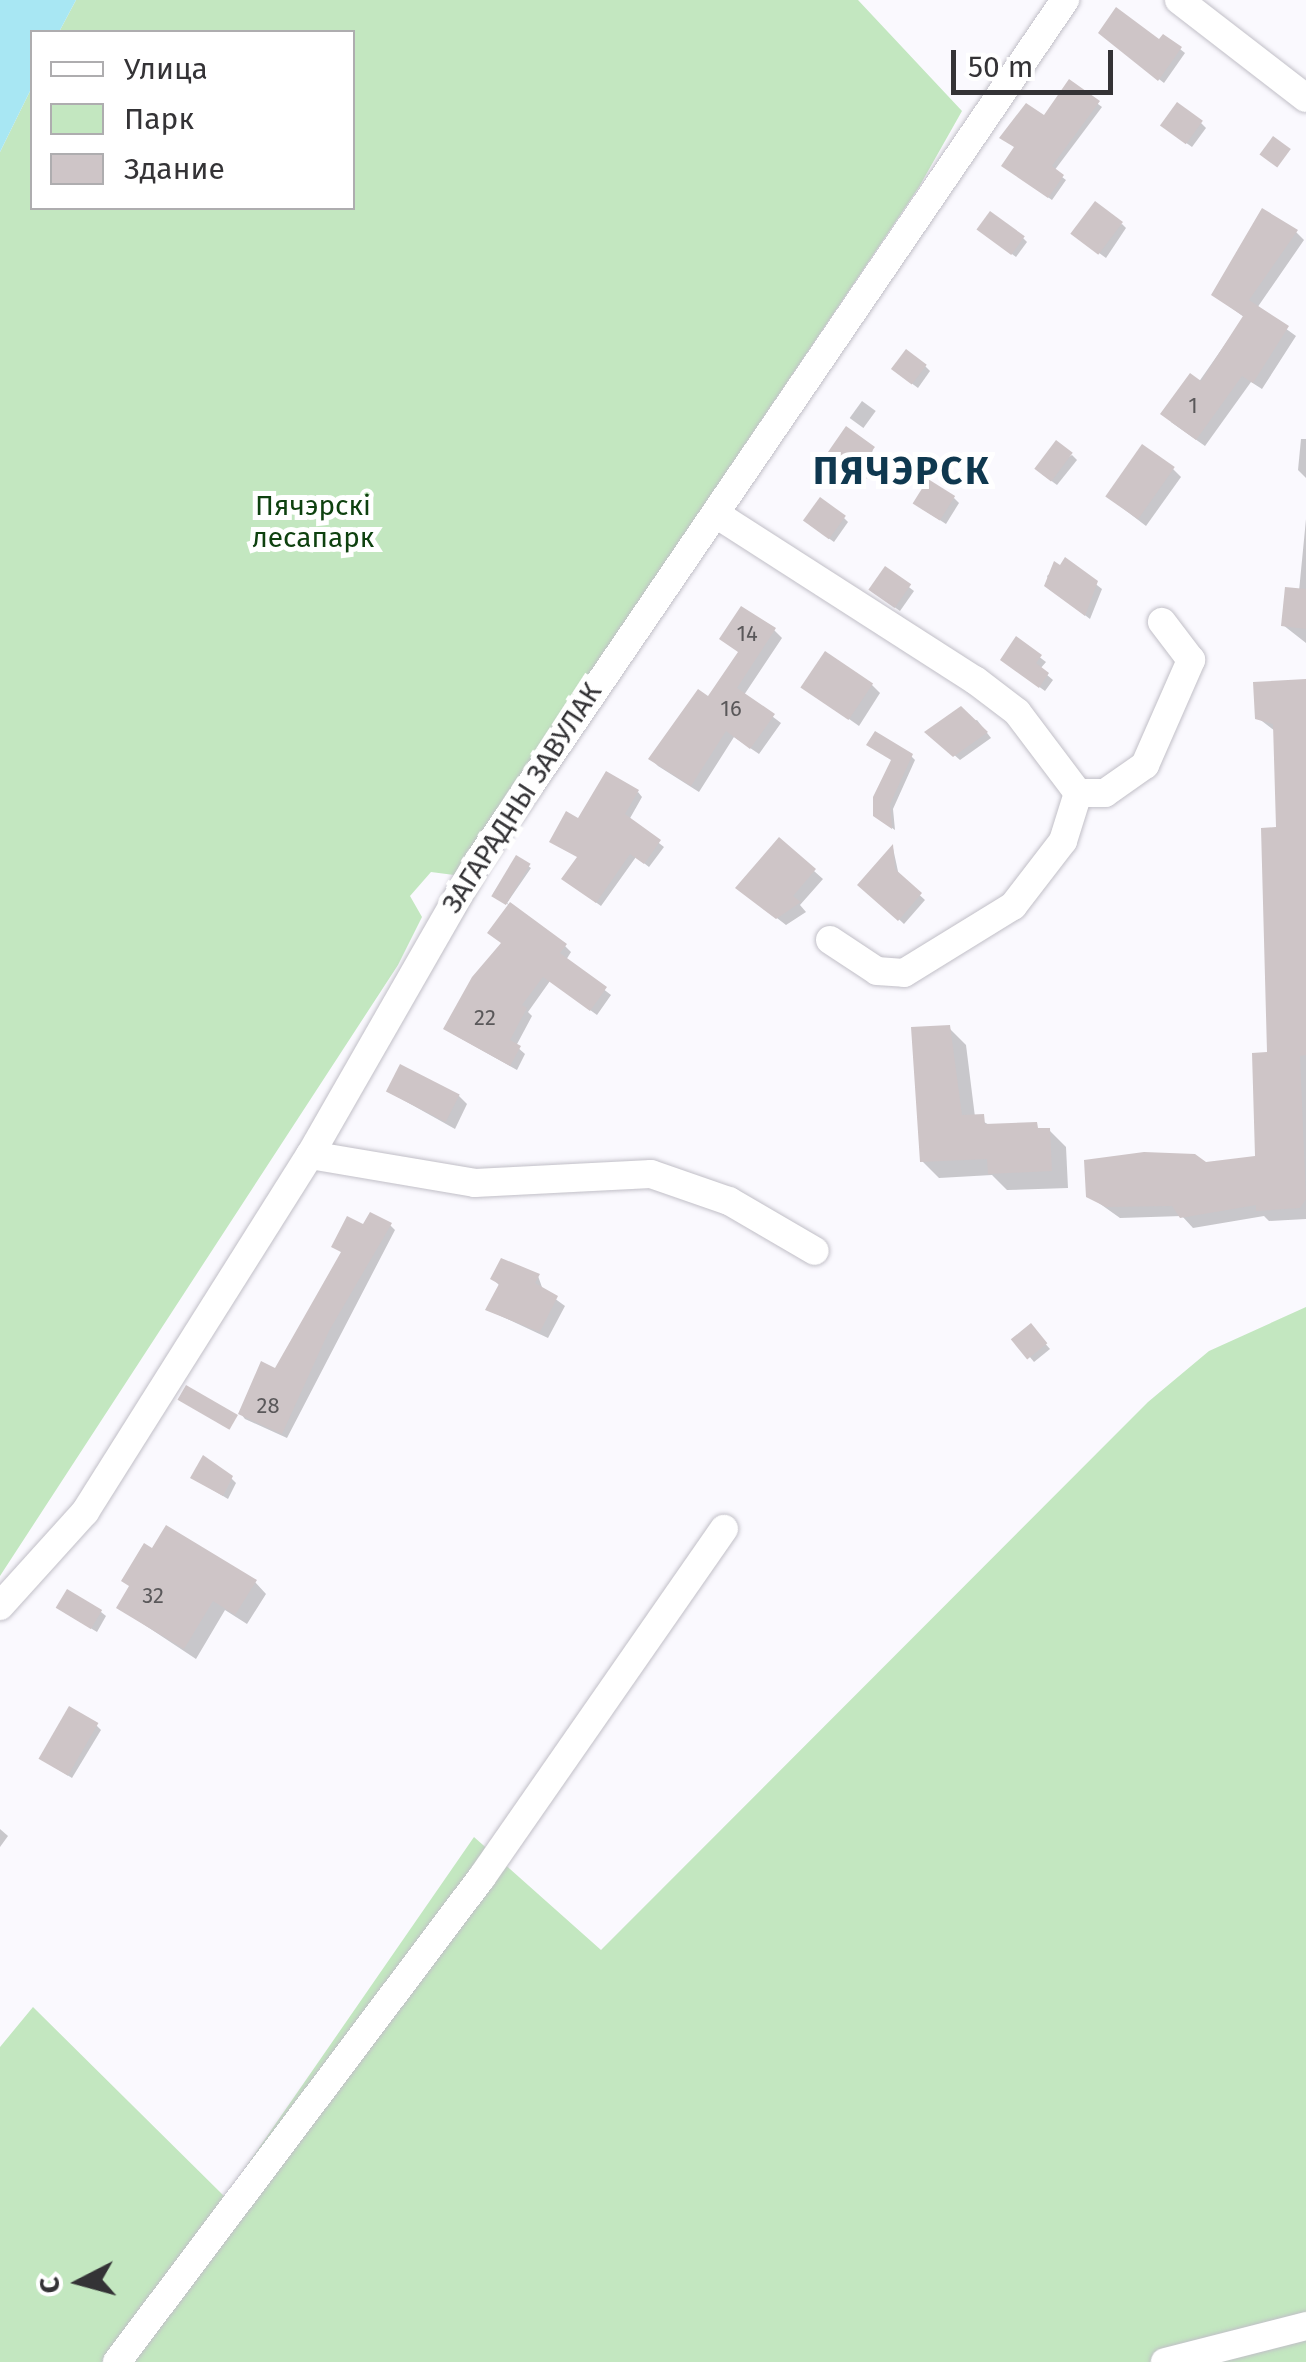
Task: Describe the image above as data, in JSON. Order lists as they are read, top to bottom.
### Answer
{
  "streets": {
    "street": ["ЗАГАРАДНЫ ЗАВУЛАК"]
  },
  "districts": ["ПЯЧЭРСК"],
  "parks": ["Пячэрскі лесапарк"],
  "house_numbers": [
    "1",
    "14",
    "16",
    "22",
    "28",
    "32"
  ],
  "legend": ["Улица", "Парк", "Здание"],
  "scale_bar": "50 m",
  "north": "left"
}
